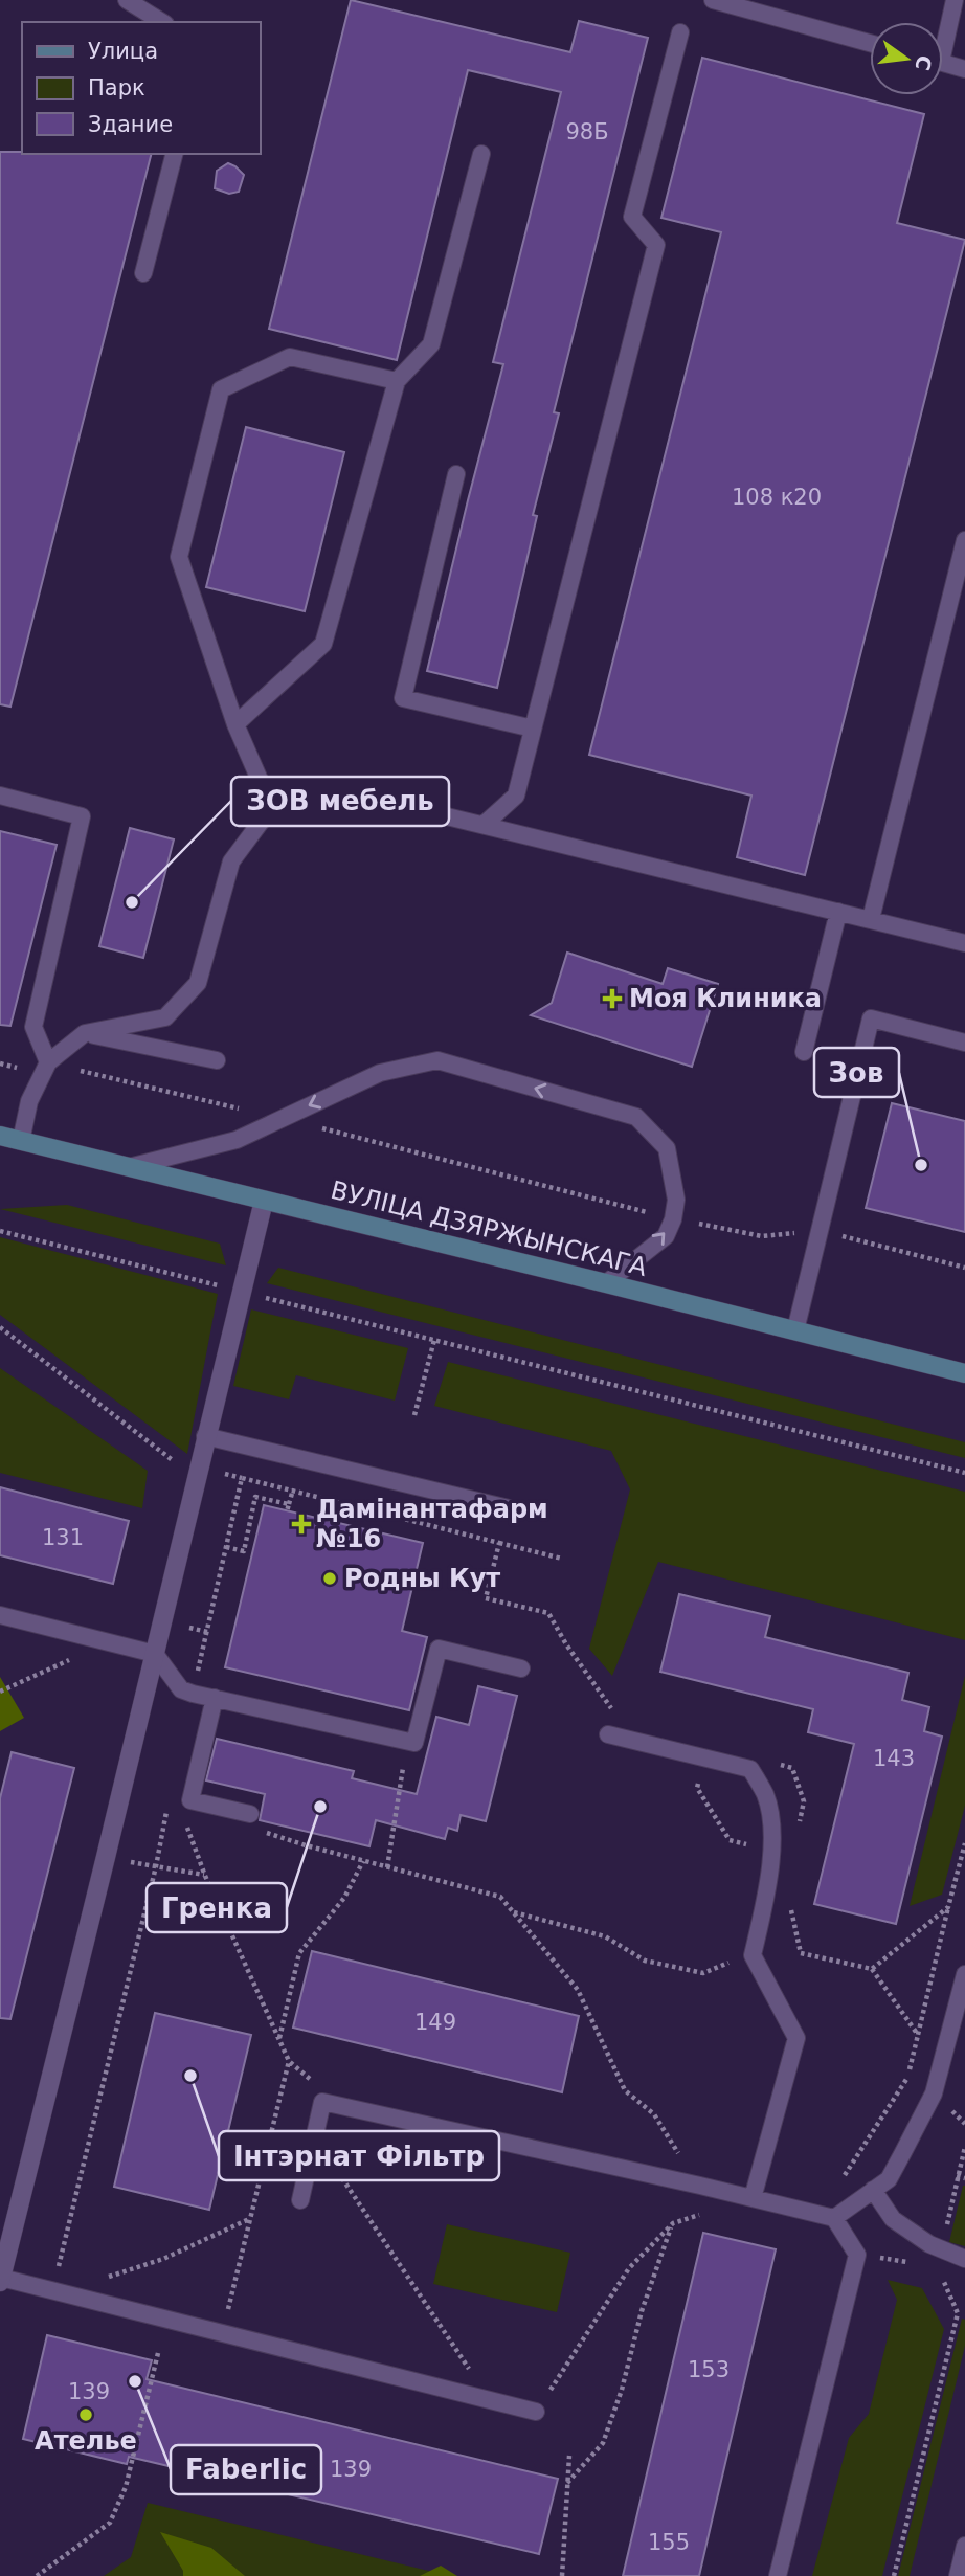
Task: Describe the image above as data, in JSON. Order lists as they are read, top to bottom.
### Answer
{
  "streets": {
    "main road": ["ВУЛІЦА ДЗЯРЖЫНСКАГА"]
  },
  "places": {
    "other": [
      "ЗОВ мебель",
      "Зов",
      "Родны Кут",
      "Гренка",
      "Інтэрнат Фільтр",
      "Faberlic",
      "Ателье"
    ],
    "health": ["Моя Клиника", "Дамінантафарм №16"]
  },
  "house_numbers": [
    "98Б",
    "108 к20",
    "131",
    "143",
    "149",
    "153",
    "139",
    "139",
    "155"
  ],
  "legend": ["Улица", "Парк", "Здание"],
  "north": "right"
}
